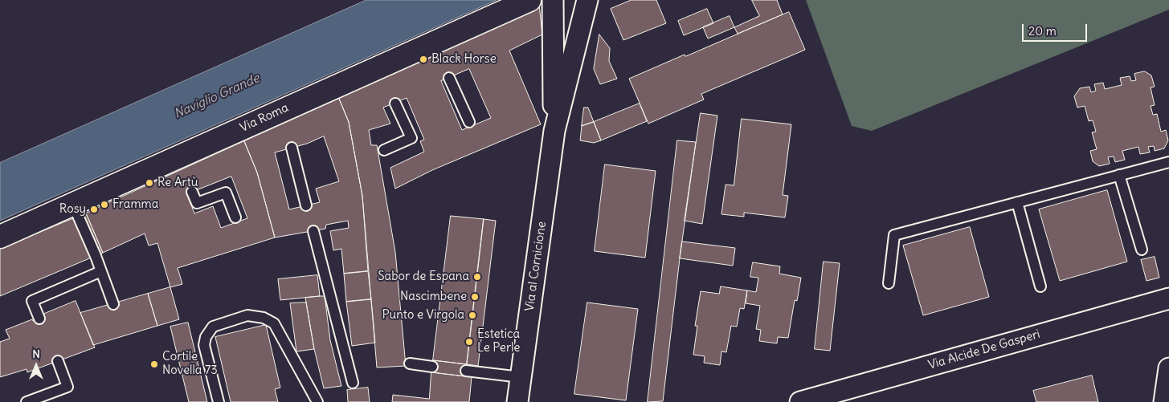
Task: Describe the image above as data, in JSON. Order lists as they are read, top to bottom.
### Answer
{
  "streets": {
    "street": ["Via Roma", "Via al Cornicione", "Via Alcide De Gasperi"]
  },
  "water": ["Naviglio Grande"],
  "places": [
    "Black Horse",
    "Re Artù",
    "Framma",
    "Rosy",
    "Sabor de Espana",
    "Nascimbene",
    "Punto e Virgola",
    "Estetica Le Perle",
    "Cortile Novella 73"
  ],
  "scale_bar": "20 m",
  "north": "top"
}
